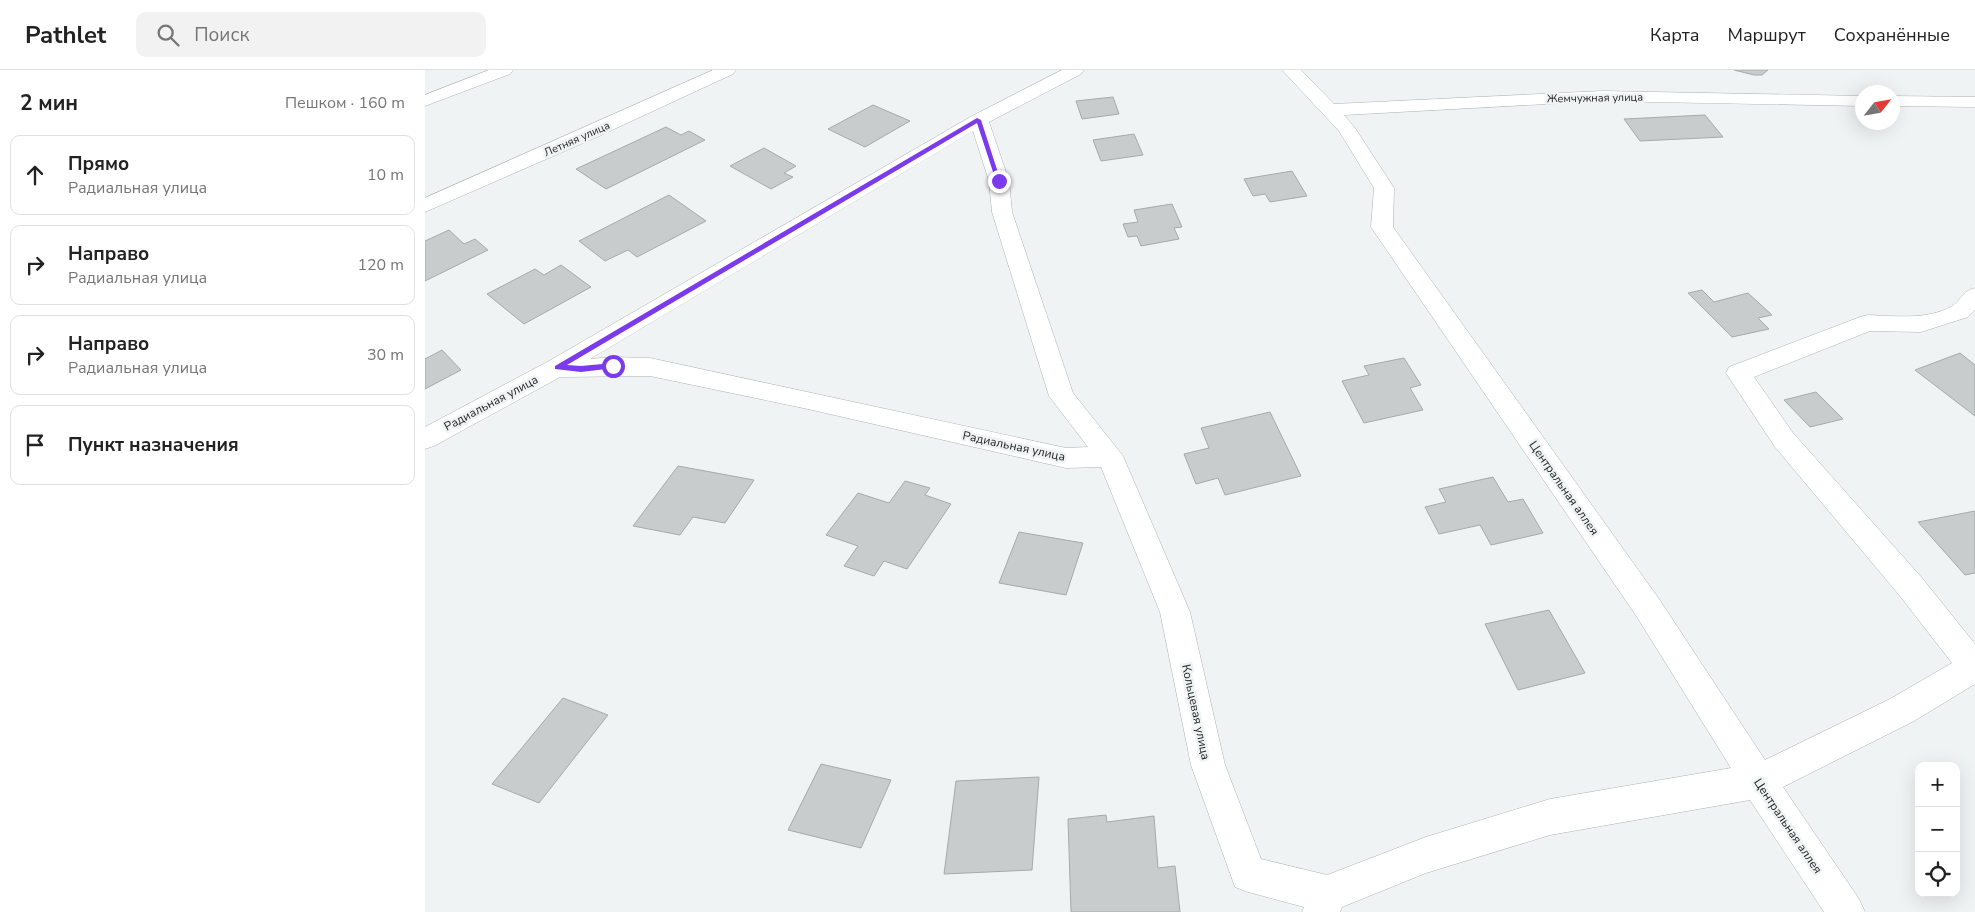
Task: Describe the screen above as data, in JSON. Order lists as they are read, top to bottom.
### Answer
{
  "streets": {
    "street": [
      "Жемчужная улица",
      "Летняя улица",
      "Радиальная улица",
      "Центральная аллея",
      "Кольцевая улица"
    ]
  },
  "crossings": [
    ["Жемчужная улица", "Центральная аллея"],
    ["Радиальная улица", "Кольцевая улица"]
  ],
  "north": "top right",
  "page": {
    "header": "Pathlet",
    "search": "Поиск",
    "nav": ["Карта", "Маршрут", "Сохранённые"],
    "heading": ["2 мин", "Пешком · 160 m"],
    "list": [
      ["Прямо", "Радиальная улица", "10 m"],
      ["Направо", "Радиальная улица", "120 m"],
      ["Направо", "Радиальная улица", "30 m"],
      "Пункт назначения"
    ],
    "map_buttons": ["+", "−"]
  }
}
